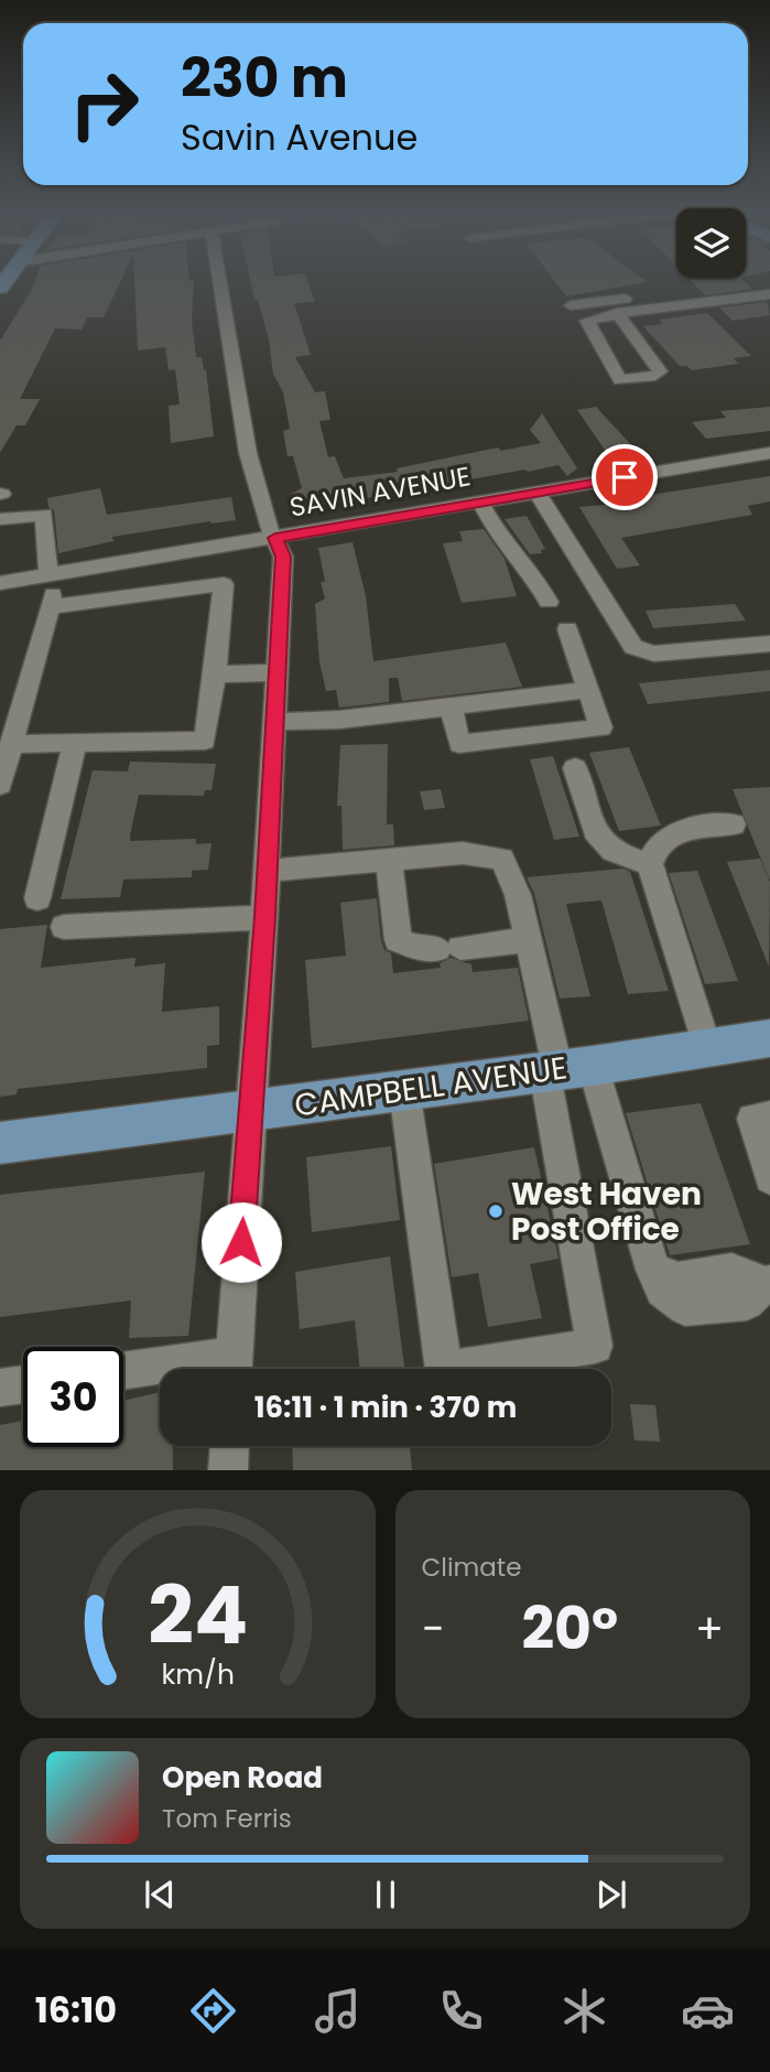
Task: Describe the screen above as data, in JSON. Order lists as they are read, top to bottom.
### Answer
{
  "streets": {
    "main road": ["CAMPBELL AVENUE"],
    "street": ["SAVIN AVENUE"]
  },
  "places": ["West Haven Post Office"],
  "page": {
    "turn": ["230 m", "Savin Avenue"],
    "limit": "30",
    "trip": "16:11 · 1 min · 370 m",
    "tile": "Climate",
    "heat": ["−", "20°", "+"],
    "song": ["Open Road", "Tom Ferris"],
    "tabs": "16:10",
    "gauge": ["24", "km/h"]
  }
}
